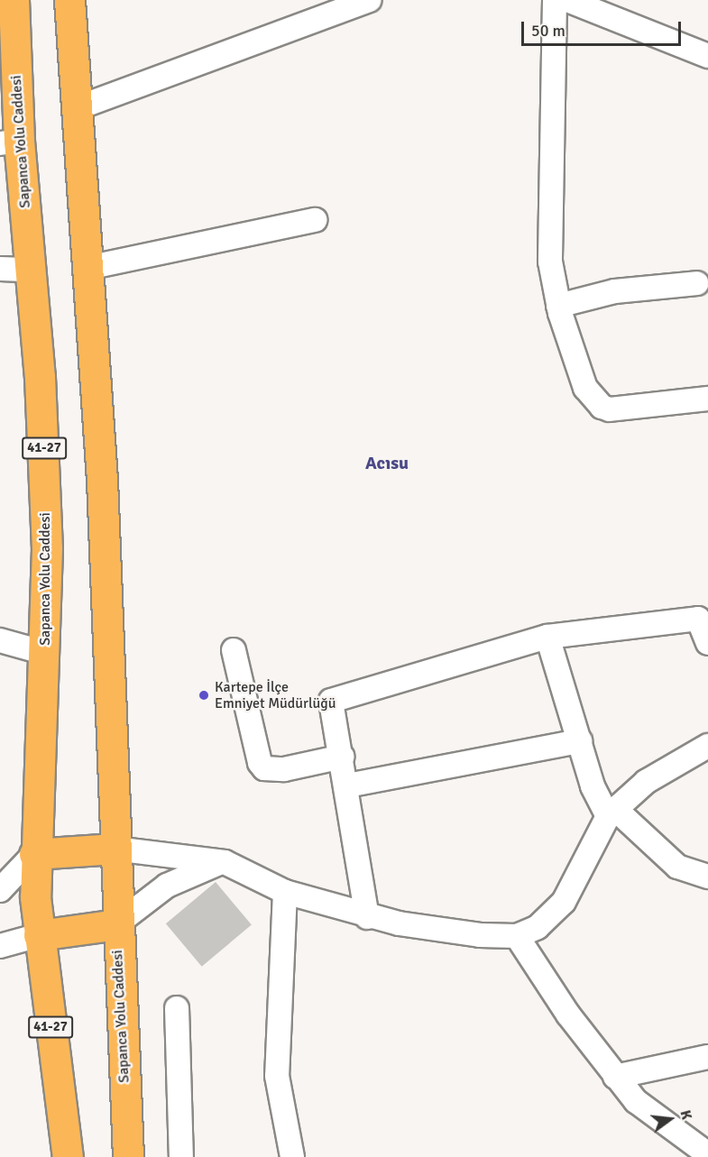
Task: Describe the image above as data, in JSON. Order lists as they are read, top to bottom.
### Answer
{
  "streets": {
    "highway": ["Sapanca Yolu Caddesi", "41-27"]
  },
  "districts": ["Acısu"],
  "places": ["Kartepe İlçe Emniyet Müdürlüğü"],
  "scale_bar": "50 m",
  "north": "right"
}
